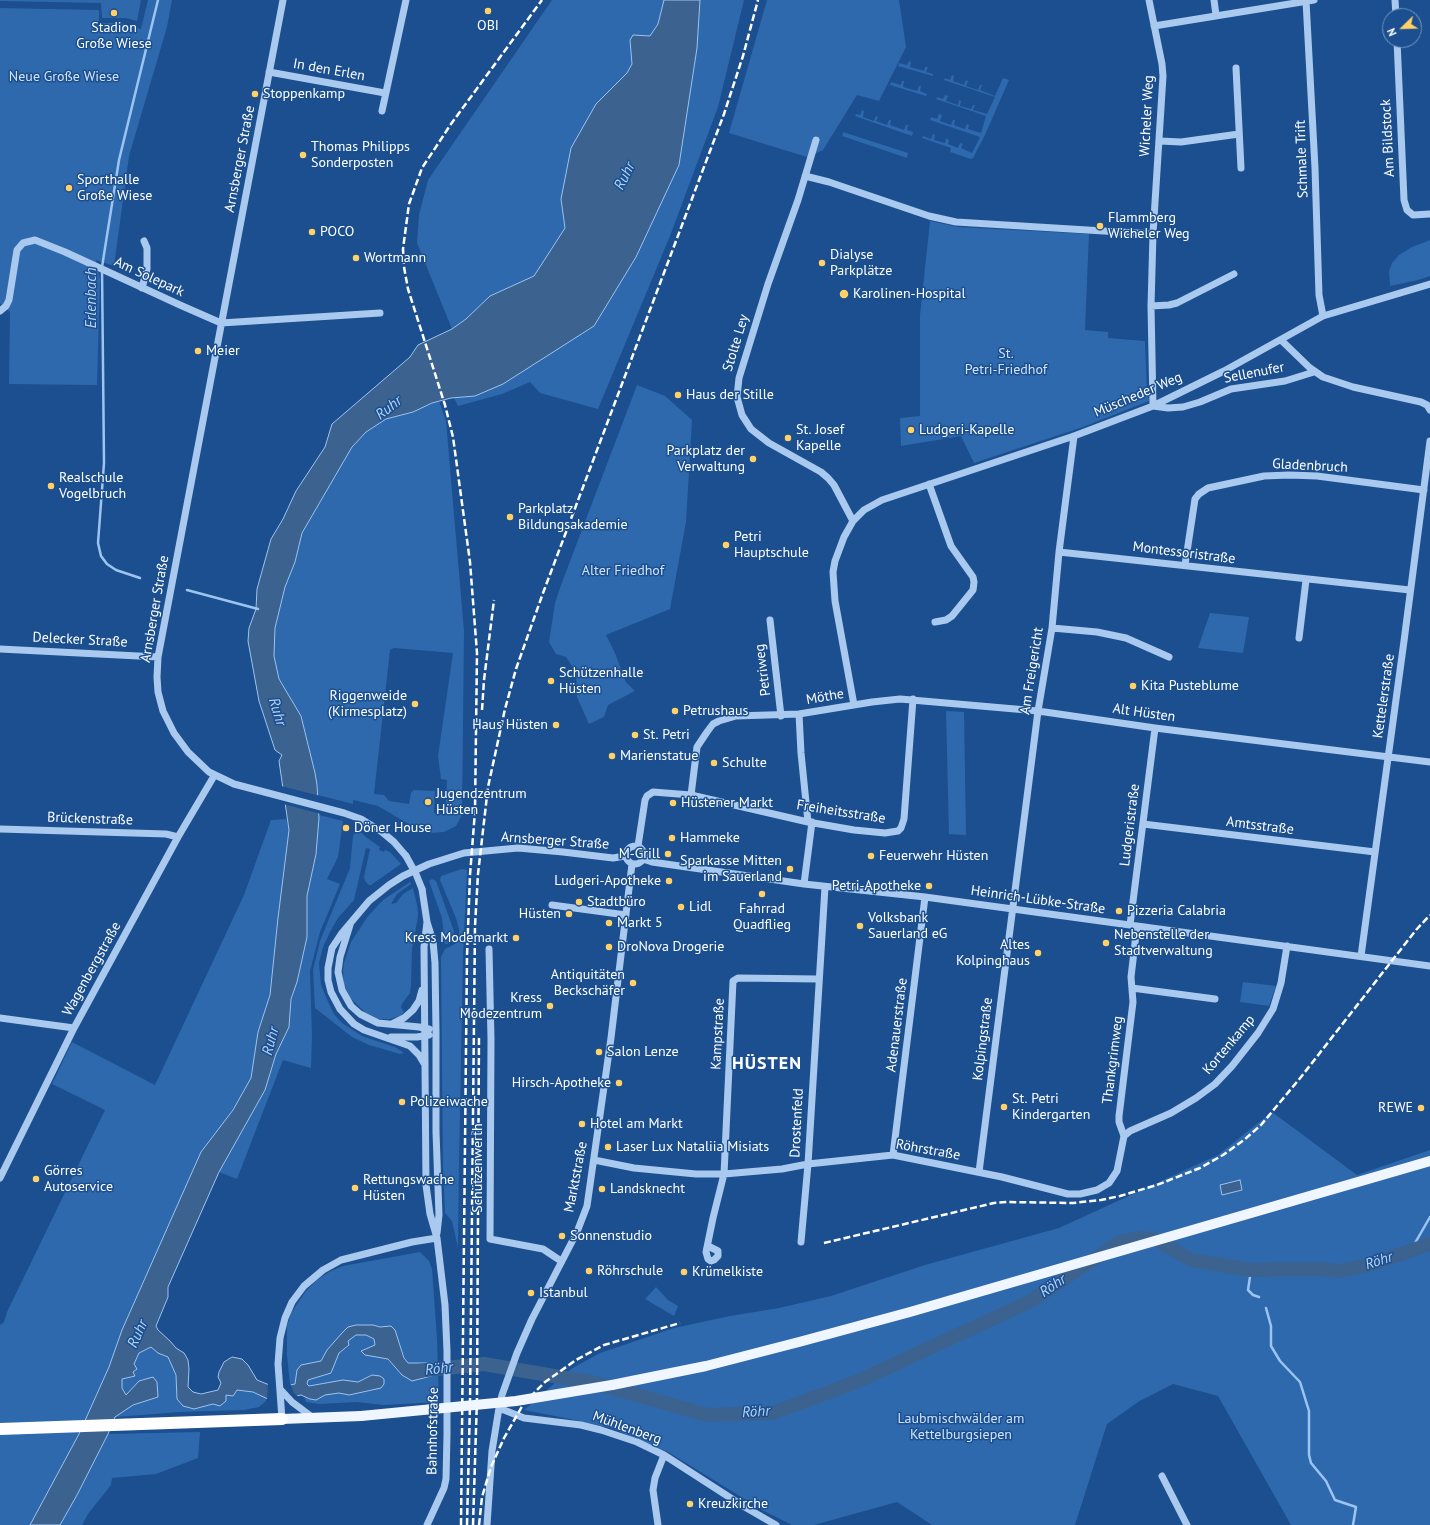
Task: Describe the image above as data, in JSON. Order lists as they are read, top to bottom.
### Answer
{
  "streets": {
    "street": [
      "In den Erlen",
      "Wicheler Weg",
      "Am Bildstock",
      "Arnsberger Straße",
      "Schmale Trift",
      "Am Solepark",
      "Stolte Ley",
      "Sellenufer",
      "Müscheder Weg",
      "Gladenbruch",
      "Montessoristraße",
      "Delecker Straße",
      "Petriweg",
      "Am Freigericht",
      "Kettelerstraße",
      "Möthe",
      "Alt Hüsten",
      "Freiheitsstraße",
      "Brückenstraße",
      "Ludgeristraße",
      "Amtsstraße",
      "Heinrich-Lübke-Straße",
      "Wagenbergstraße",
      "Adenauerstraße",
      "Kampstraße",
      "Kolpingstraße",
      "Kortenkamp",
      "Thankgrimweg",
      "Drostenfeld",
      "Röhrstraße",
      "Schützenwerth",
      "Marktstraße",
      "Mühlenberg",
      "Bahnhofstraße"
    ]
  },
  "crossings": [
    ["In den Erlen", "Arnsberger Straße"],
    ["Wicheler Weg", "Sellenufer"],
    ["Wicheler Weg", "Müscheder Weg"],
    ["Arnsberger Straße", "Am Solepark"],
    ["Arnsberger Straße", "Delecker Straße"],
    ["Arnsberger Straße", "Freiheitsstraße"],
    ["Arnsberger Straße", "Heinrich-Lübke-Straße"],
    ["Arnsberger Straße", "Wagenbergstraße"],
    ["Arnsberger Straße", "Marktstraße"],
    ["Arnsberger Straße", "Bahnhofstraße"],
    ["Schmale Trift", "Müscheder Weg"],
    ["Stolte Ley", "Müscheder Weg"],
    ["Stolte Ley", "Möthe"],
    ["Sellenufer", "Müscheder Weg"],
    ["Müscheder Weg", "Am Freigericht"],
    ["Müscheder Weg", "Möthe"],
    ["Gladenbruch", "Montessoristraße"],
    ["Gladenbruch", "Kettelerstraße"],
    ["Montessoristraße", "Am Freigericht"],
    ["Montessoristraße", "Kettelerstraße"],
    ["Petriweg", "Möthe"],
    ["Am Freigericht", "Alt Hüsten"],
    ["Am Freigericht", "Heinrich-Lübke-Straße"],
    ["Am Freigericht", "Kolpingstraße"],
    ["Kettelerstraße", "Alt Hüsten"],
    ["Kettelerstraße", "Amtsstraße"],
    ["Kettelerstraße", "Heinrich-Lübke-Straße"],
    ["Möthe", "Alt Hüsten"],
    ["Möthe", "Freiheitsstraße"],
    ["Alt Hüsten", "Freiheitsstraße"],
    ["Alt Hüsten", "Ludgeristraße"],
    ["Freiheitsstraße", "Heinrich-Lübke-Straße"],
    ["Freiheitsstraße", "Marktstraße"],
    ["Brückenstraße", "Wagenbergstraße"],
    ["Ludgeristraße", "Amtsstraße"],
    ["Ludgeristraße", "Heinrich-Lübke-Straße"],
    ["Ludgeristraße", "Thankgrimweg"],
    ["Heinrich-Lübke-Straße", "Adenauerstraße"],
    ["Heinrich-Lübke-Straße", "Kolpingstraße"],
    ["Heinrich-Lübke-Straße", "Kortenkamp"],
    ["Heinrich-Lübke-Straße", "Thankgrimweg"],
    ["Heinrich-Lübke-Straße", "Drostenfeld"],
    ["Heinrich-Lübke-Straße", "Marktstraße"],
    ["Adenauerstraße", "Röhrstraße"],
    ["Kampstraße", "Drostenfeld"],
    ["Kampstraße", "Röhrstraße"],
    ["Kolpingstraße", "Röhrstraße"],
    ["Kortenkamp", "Thankgrimweg"],
    ["Thankgrimweg", "Röhrstraße"],
    ["Drostenfeld", "Röhrstraße"],
    ["Röhrstraße", "Marktstraße"],
    ["Schützenwerth", "Marktstraße"],
    ["Marktstraße", "Mühlenberg"]
  ],
  "districts": ["HÜSTEN"],
  "water": ["Ruhr", "Erlenbach", "Röhr"],
  "parks": [
    "Neue Große Wiese",
    "St. Petri-Friedhof",
    "Alter Friedhof",
    "Laubmischwälder am Kettelburgsiepen"
  ],
  "places": [
    "OBI",
    "Stadion Große Wiese",
    "Stoppenkamp",
    "Thomas Philipps Sonderposten",
    "Sporthalle Große Wiese",
    "Flammberg Wicheler Weg",
    "POCO",
    "Wortmann",
    "Dialyse Parkplätze",
    "Karolinen-Hospital",
    "Meier",
    "Haus der Stille",
    "Ludgeri-Kapelle",
    "St. Josef Kapelle",
    "Parkplatz der Verwaltung",
    "Realschule Vogelbruch",
    "Parkplatz Bildungsakademie",
    "Petri Hauptschule",
    "Schützenhalle Hüsten",
    "Kita Pusteblume",
    "Riggenweide (Kirmesplatz)",
    "Petrushaus",
    "Haus Hüsten",
    "St. Petri",
    "Marienstatue",
    "Schulte",
    "Jugendzentrum Hüsten",
    "Hüstener Markt",
    "Döner House",
    "Hammeke",
    "M-Grill",
    "Feuerwehr Hüsten",
    "Sparkasse Mitten im Sauerland",
    "Ludgeri-Apotheke",
    "Petri-Apotheke",
    "Fahrrad Quadflieg",
    "Stadtbüro",
    "Lidl",
    "Pizzeria Calabria",
    "Hüsten",
    "Markt 5",
    "Volksbank Sauerland eG",
    "Kress Modemarkt",
    "Nebenstelle der Stadtverwaltung",
    "DroNova Drogerie",
    "Altes Kolpinghaus",
    "Antiquitäten Beckschäfer",
    "Kress Modezentrum",
    "Salon Lenze",
    "Hirsch-Apotheke",
    "Polizeiwache",
    "St. Petri Kindergarten",
    "REWE",
    "Hotel am Markt",
    "Laser Lux Nataliia Misiats",
    "Görres Autoservice",
    "Rettungswache Hüsten",
    "Landsknecht",
    "Sonnenstudio",
    "Röhrschule",
    "Krümelkiste",
    "Istanbul",
    "Kreuzkirche"
  ],
  "north": "bottom left"
}
